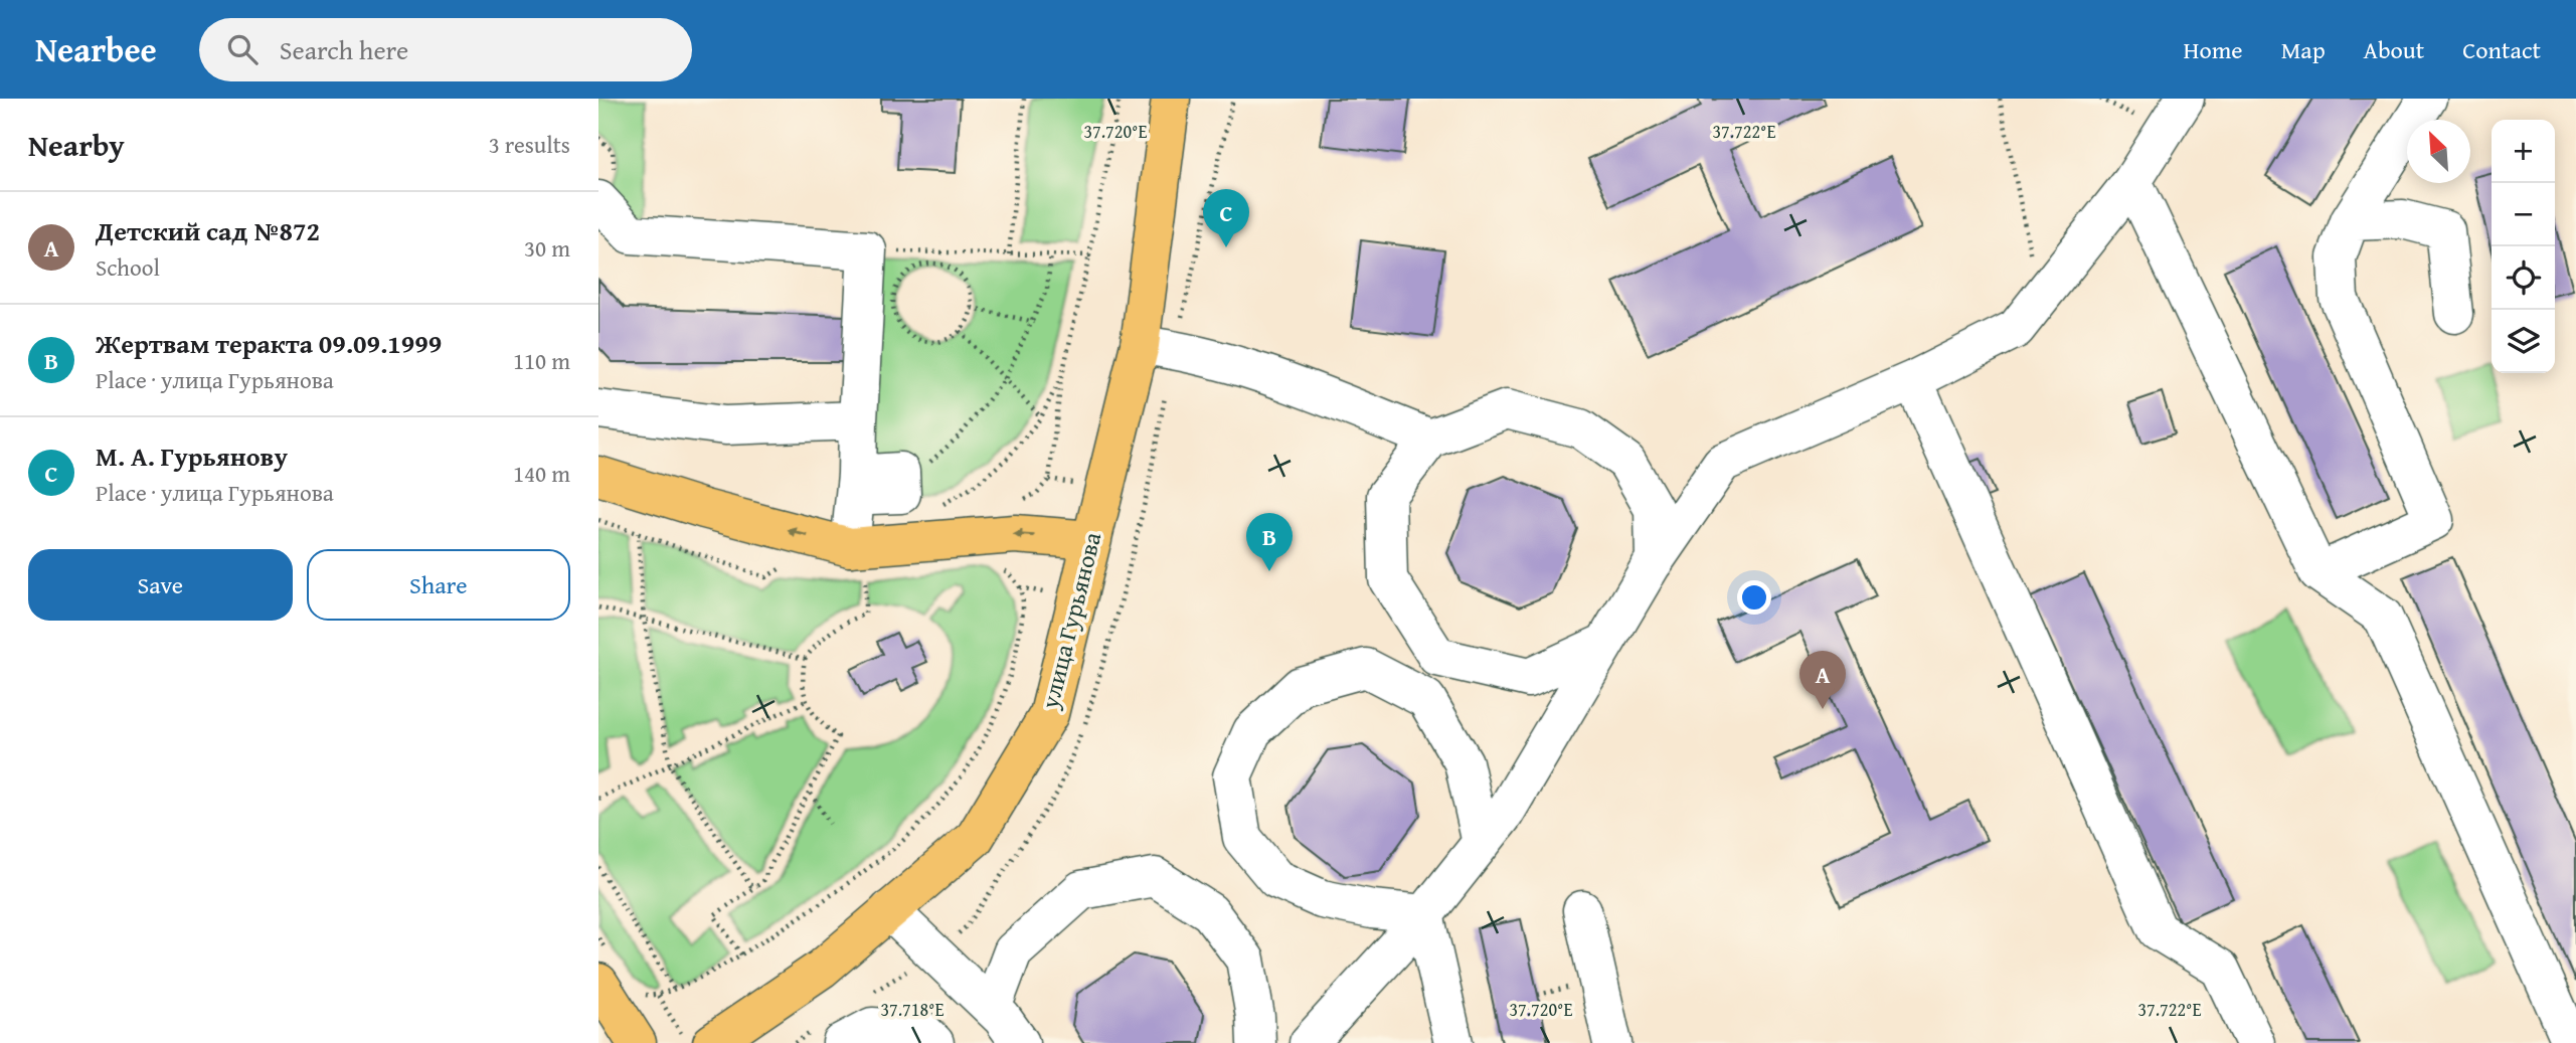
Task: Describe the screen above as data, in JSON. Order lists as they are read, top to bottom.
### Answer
{
  "streets": {
    "main road": ["улица Гурьянова"]
  },
  "north": "top left",
  "page": {
    "header": "Nearbee",
    "search": "Search here",
    "nav": [
      "Home",
      "Map",
      "About",
      "Contact"
    ],
    "heading": ["Nearby", "3 results"],
    "map_buttons": ["+", "−"],
    "pins": ["C", "B", "A"],
    "list": [
      {
        "mark": "A",
        "name": "Детский сад №872",
        "note": "School",
        "value": "30 m"
      },
      {
        "mark": "B",
        "name": "Жертвам теракта 09.09.1999",
        "note": "Place · улица Гурьянова",
        "value": "110 m"
      },
      {
        "mark": "C",
        "name": "М. А. Гурьянову",
        "note": "Place · улица Гурьянова",
        "value": "140 m"
      }
    ],
    "buttons": ["Save", "Share"]
  },
  "coordinates": ["37.720°E", "37.722°E", "37.718°E"]
}
